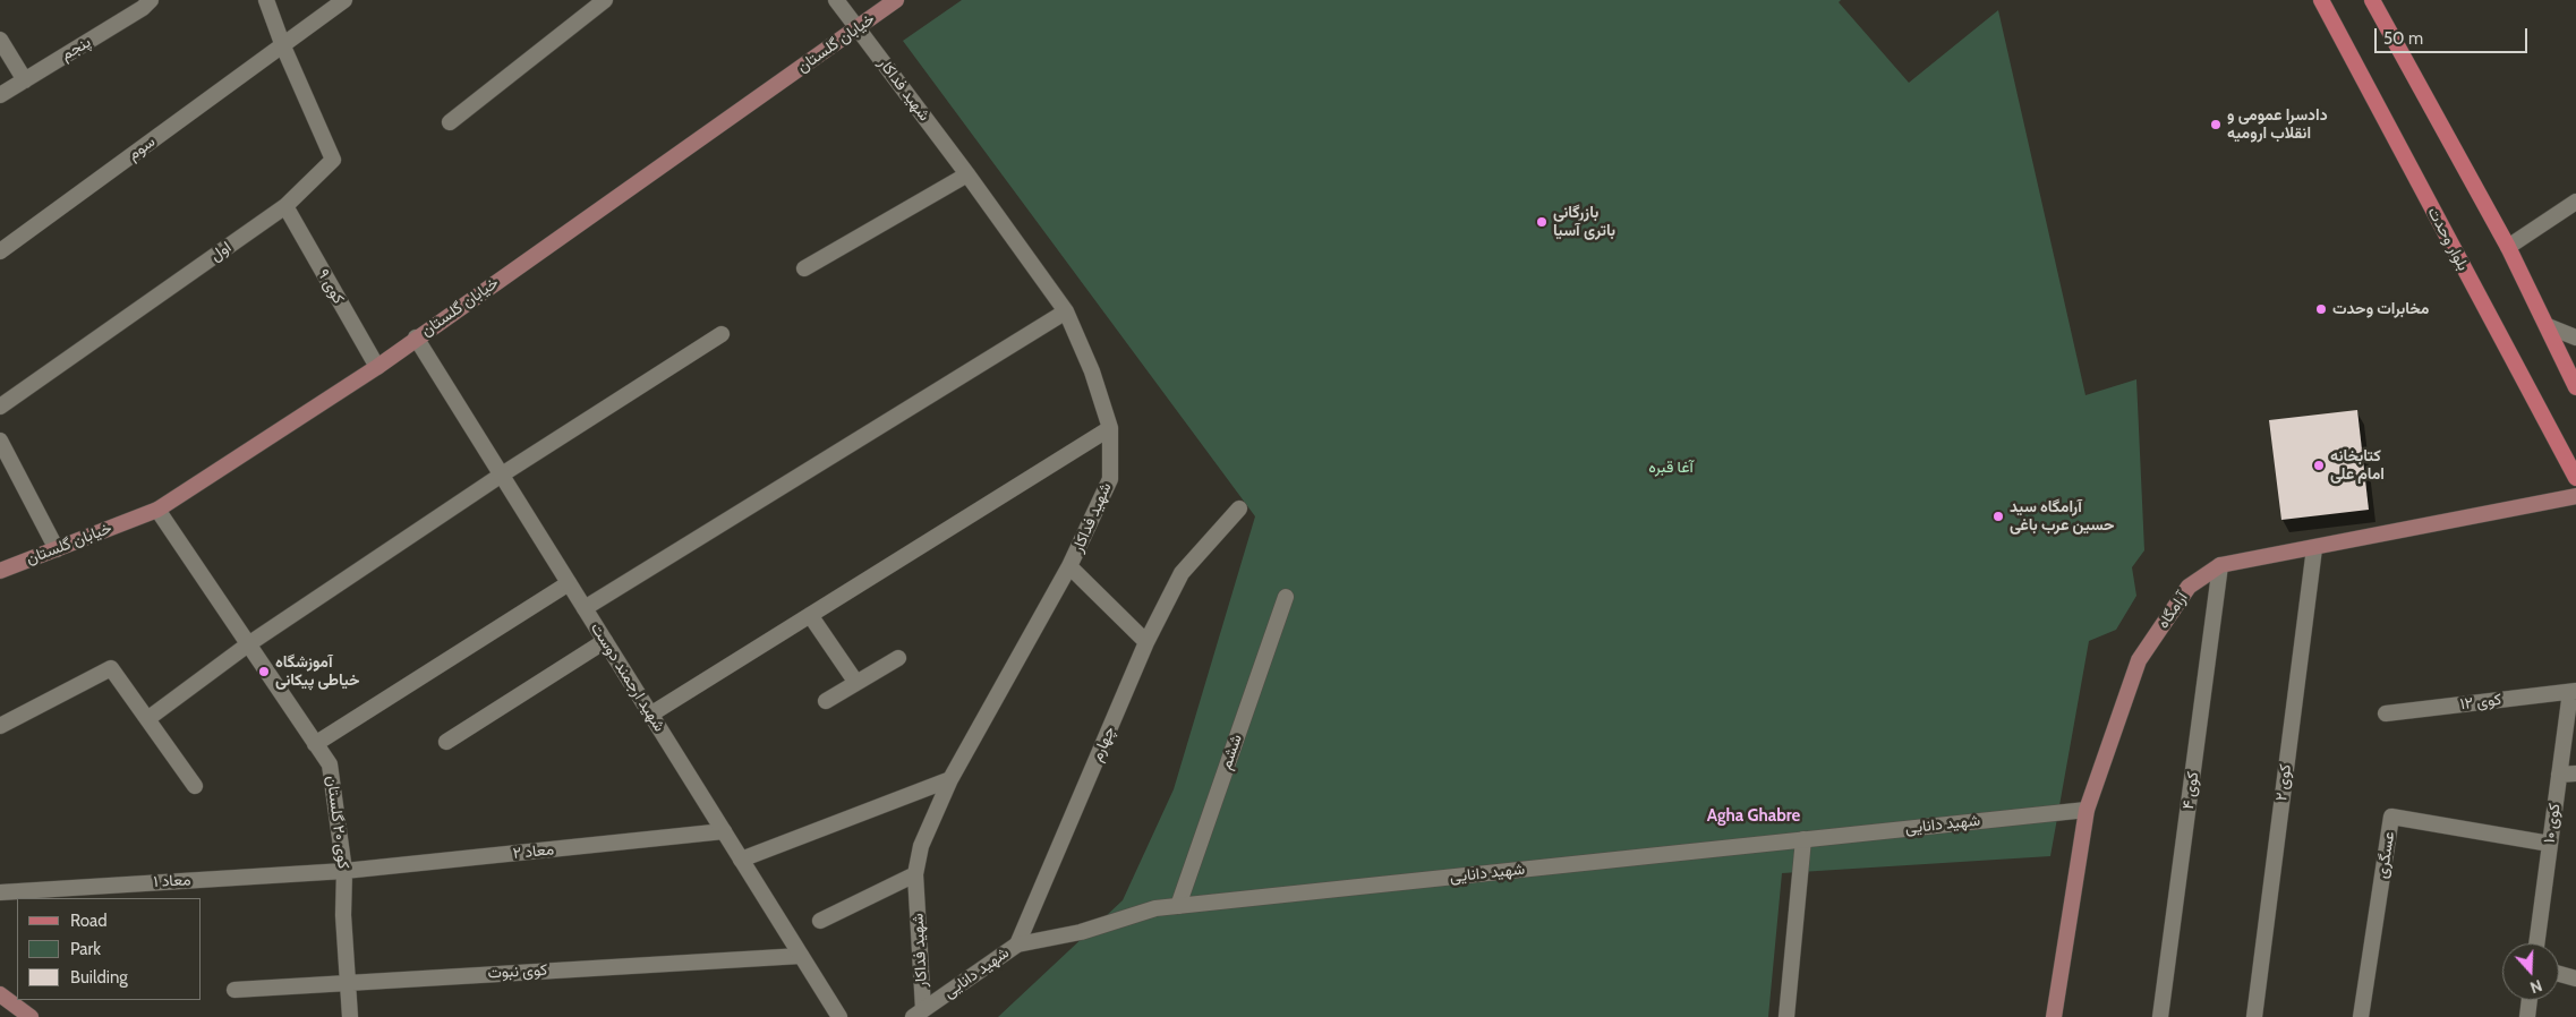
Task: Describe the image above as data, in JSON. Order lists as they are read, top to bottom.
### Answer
{
  "streets": {
    "main road": ["خیابان گلستان", "بلوار وحدت", "آرامگاه"],
    "street": [
      "پنجم",
      "شهید فداکار",
      "سوم",
      "اول",
      "کوی ۹",
      "شهید ارجمند دوست",
      "کوی ۱۲",
      "چهارم",
      "ششم",
      "کوی ۲",
      "کوی ۴",
      "کوی ۲۰ گلستان",
      "کوی ۱۰",
      "شهید دانایی",
      "معاد ۲",
      "عسگری",
      "معاد ۱",
      "کوی نبوت"
    ]
  },
  "crossings": [
    ["خیابان گلستان", "شهید فداکار"],
    ["خیابان گلستان", "کوی ۹"],
    ["خیابان گلستان", "شهید ارجمند دوست"],
    ["خیابان گلستان", "کوی ۲۰ گلستان"],
    ["شهید فداکار", "شهید دانایی"],
    ["سوم", "اول"],
    ["اول", "کوی ۹"],
    ["آرامگاه", "کوی ۲"],
    ["آرامگاه", "کوی ۴"],
    ["آرامگاه", "شهید دانایی"],
    ["شهید ارجمند دوست", "معاد ۲"],
    ["شهید ارجمند دوست", "کوی نبوت"],
    ["کوی ۱۲", "کوی ۱۰"],
    ["چهارم", "شهید دانایی"],
    ["ششم", "شهید دانایی"],
    ["کوی ۲۰ گلستان", "معاد ۲"],
    ["کوی ۲۰ گلستان", "معاد ۱"],
    ["کوی ۲۰ گلستان", "کوی نبوت"],
    ["کوی ۱۰", "عسگری"],
    ["معاد ۲", "معاد ۱"]
  ],
  "districts": ["Agha Ghabre"],
  "parks": ["آغا قبره"],
  "places": [
    "دادسرا عمومی و انقلاب ارومیه",
    "بازرگانی باتری آسیا",
    "مخابرات وحدت",
    "کتابخانه امام علی",
    "آرامگاه سید حسین عرب باغی",
    "آموزشگاه خیاطی پیکانی"
  ],
  "legend": ["Road", "Park", "Building"],
  "scale_bar": "50 m",
  "north": "bottom"
}
